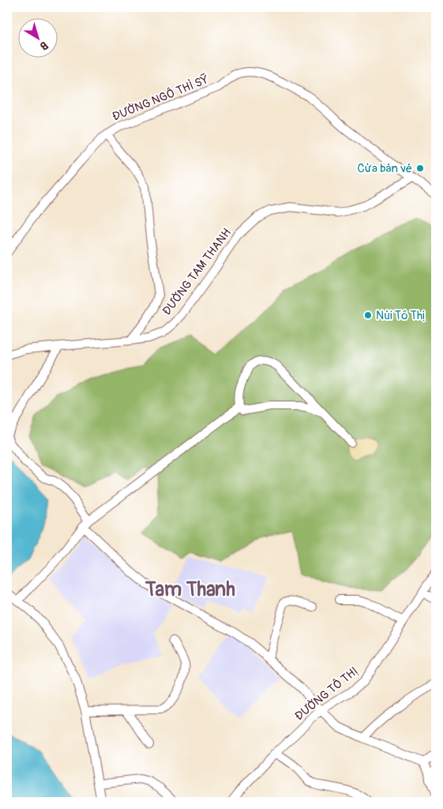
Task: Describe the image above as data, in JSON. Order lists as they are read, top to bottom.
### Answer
{
  "streets": {
    "street": ["ĐƯỜNG NGÔ THÌ SỸ", "ĐƯỜNG TAM THANH", "ĐƯỜNG TÔ THỊ"]
  },
  "crossings": [
    ["ĐƯỜNG NGÔ THÌ SỸ", "ĐƯỜNG TAM THANH"]
  ],
  "districts": ["Tam Thanh"],
  "places": ["Cửa bán vé", "Núi Tô Thị"],
  "north": "bottom right"
}
